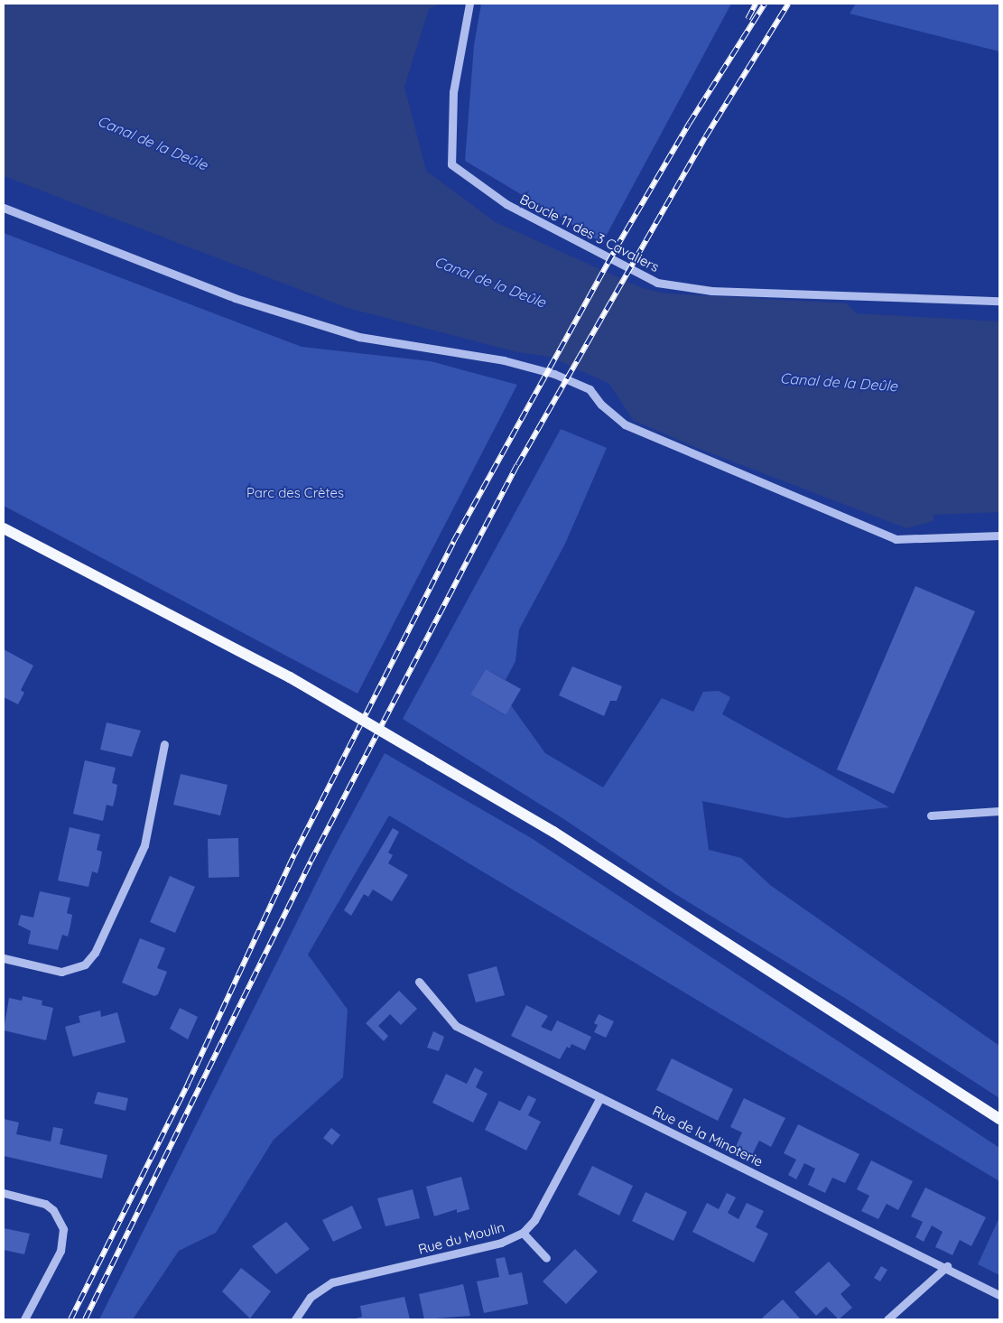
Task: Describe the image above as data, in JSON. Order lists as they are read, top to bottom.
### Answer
{
  "streets": {
    "street": ["Boucle 11 des 3 Cavaliers", "Rue de la Minoterie", "Rue du Moulin"]
  },
  "crossings": [
    ["Rue de la Minoterie", "Rue du Moulin"]
  ],
  "water": ["Canal de la Deûle"],
  "parks": ["Parc des Crètes"]
}
